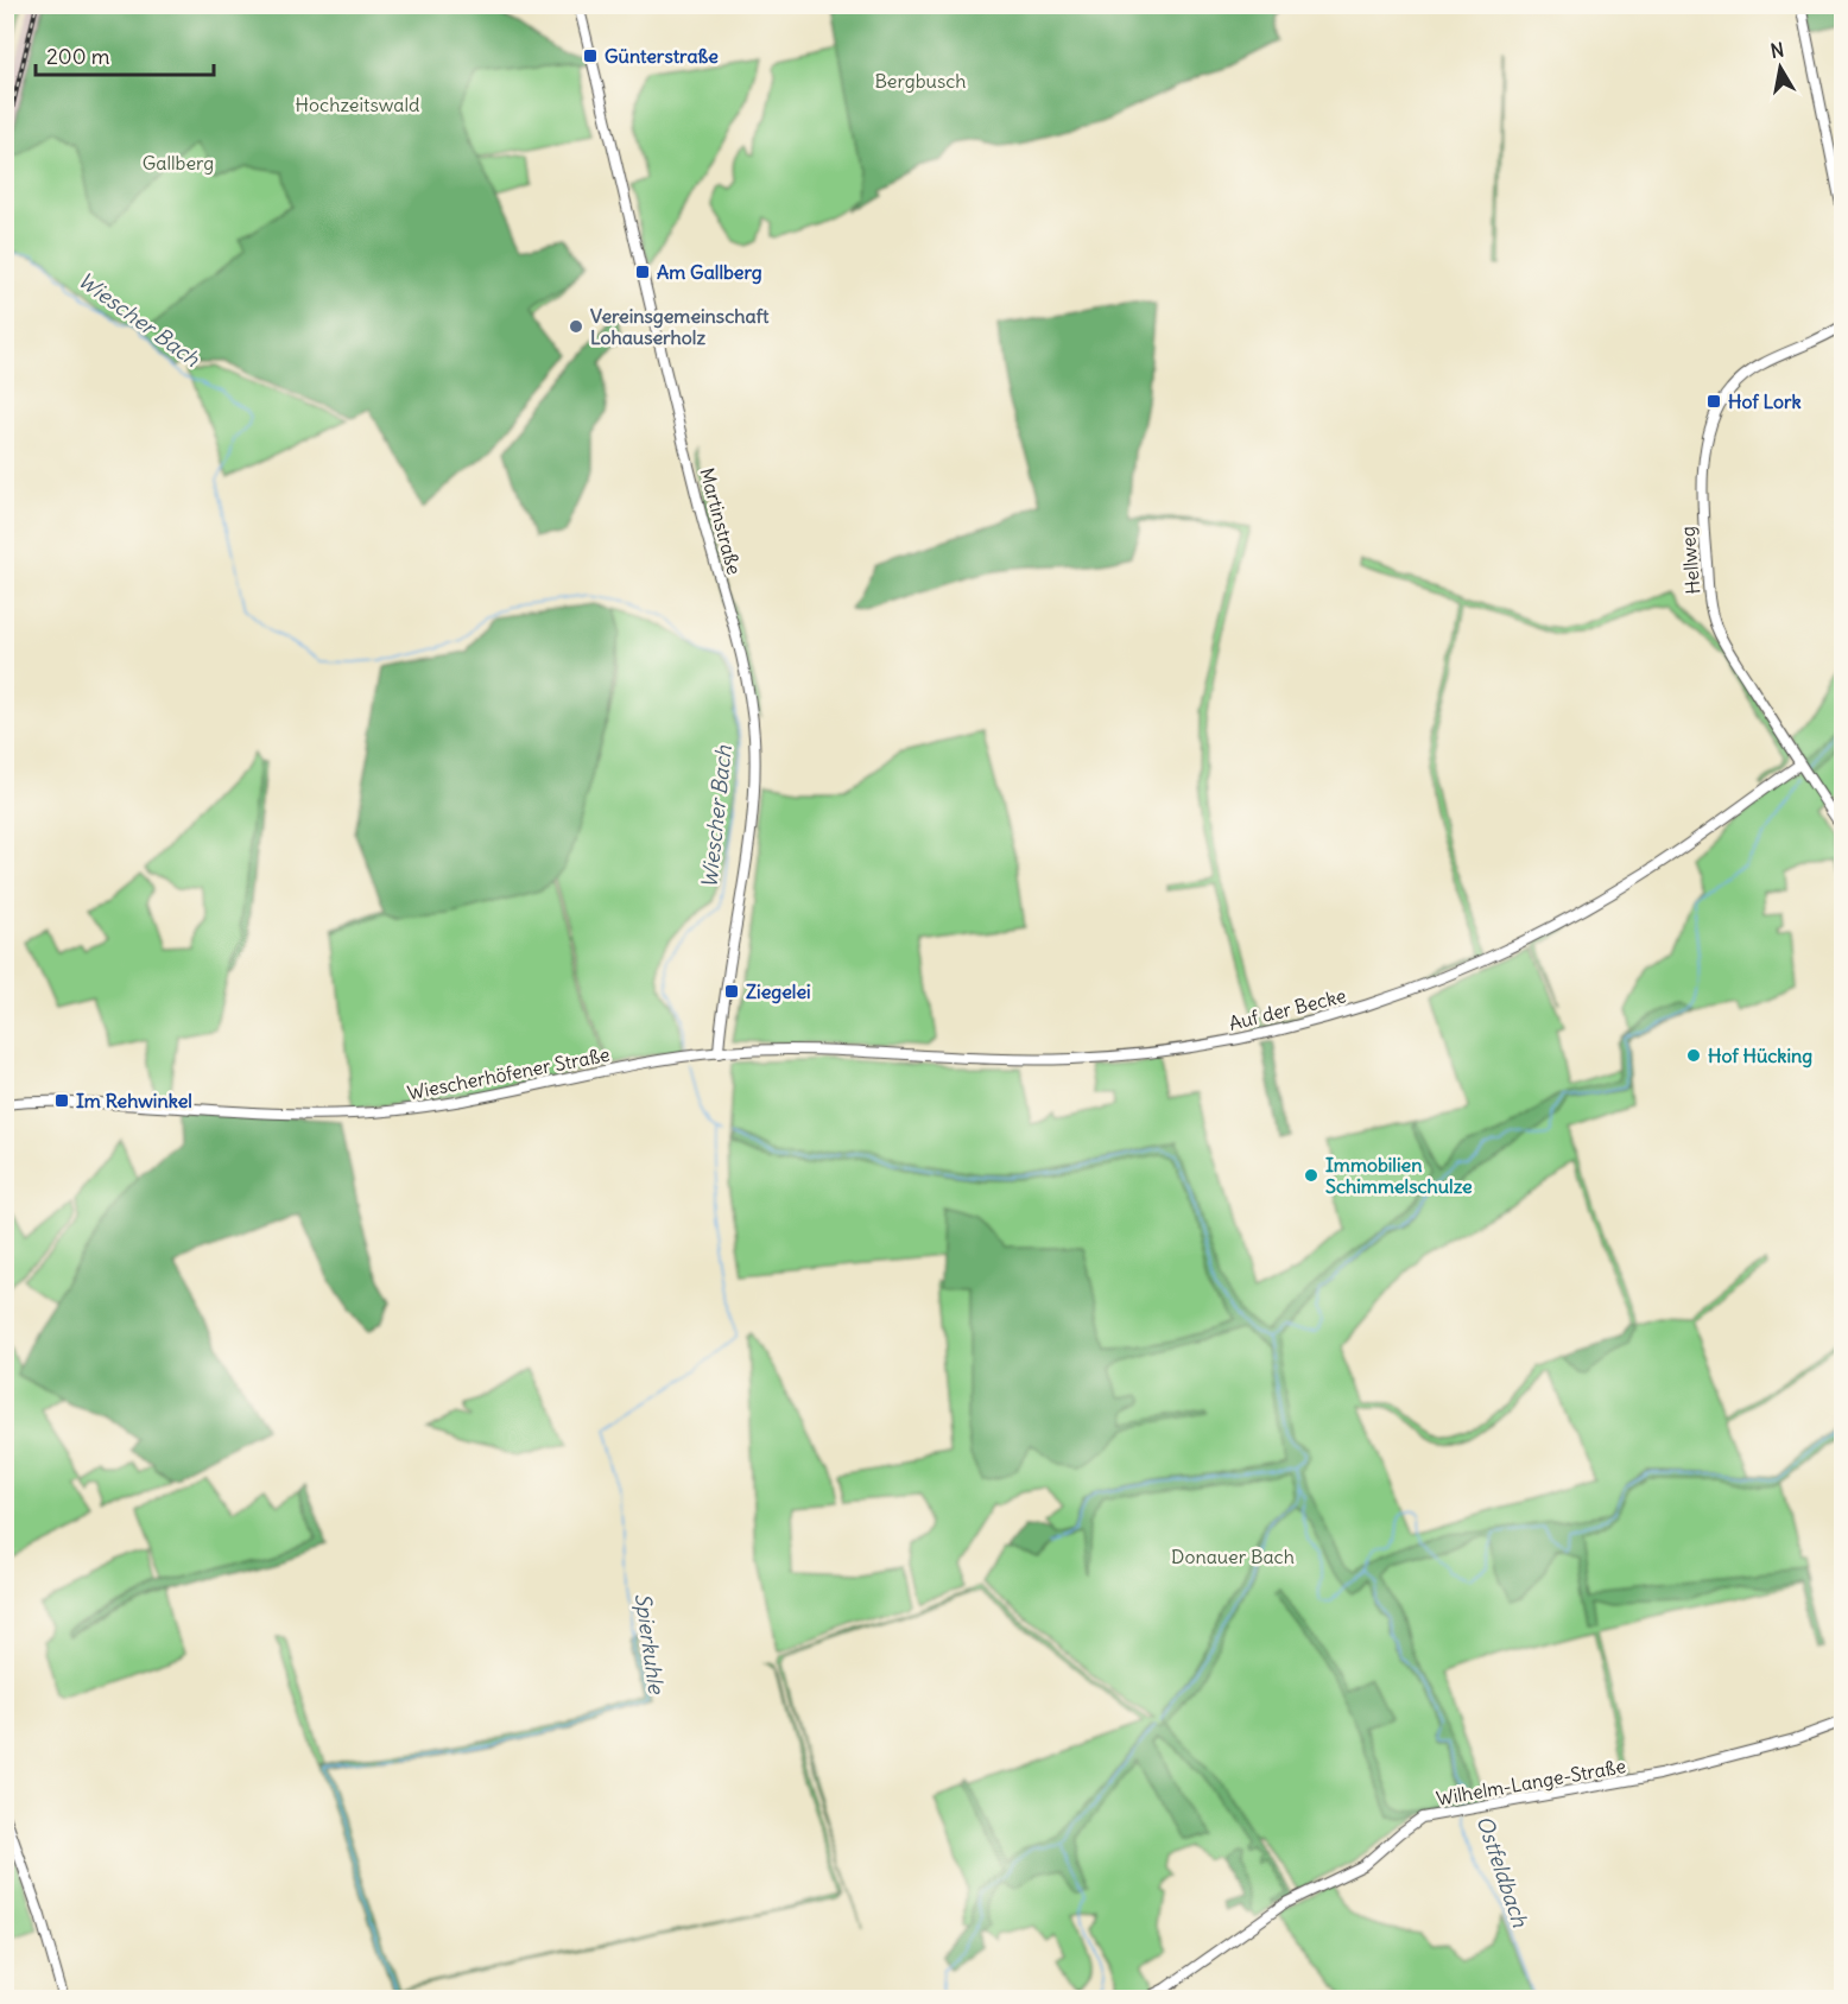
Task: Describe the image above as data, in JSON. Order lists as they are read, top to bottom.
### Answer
{
  "streets": {
    "street": [
      "Martinstraße",
      "Hellweg",
      "Auf der Becke",
      "Wiescherhöfener Straße",
      "Wilhelm-Lange-Straße"
    ]
  },
  "crossings": [
    ["Martinstraße", "Auf der Becke"],
    ["Martinstraße", "Wiescherhöfener Straße"],
    ["Hellweg", "Auf der Becke"],
    ["Auf der Becke", "Wiescherhöfener Straße"]
  ],
  "water": ["Wiescher Bach", "Spierkuhle", "Ostfeldbach"],
  "parks": [
    "Bergbusch",
    "Hochzeitswald",
    "Gallberg",
    "Donauer Bach"
  ],
  "places": {
    "transit": [
      "Günterstraße",
      "Am Gallberg",
      "Hof Lork",
      "Ziegelei",
      "Im Rehwinkel"
    ],
    "other": ["Vereinsgemeinschaft Lohauserholz", "Hof Hücking", "Immobilien Schimmelschulze"]
  },
  "scale_bar": "200 m",
  "north": "top"
}
